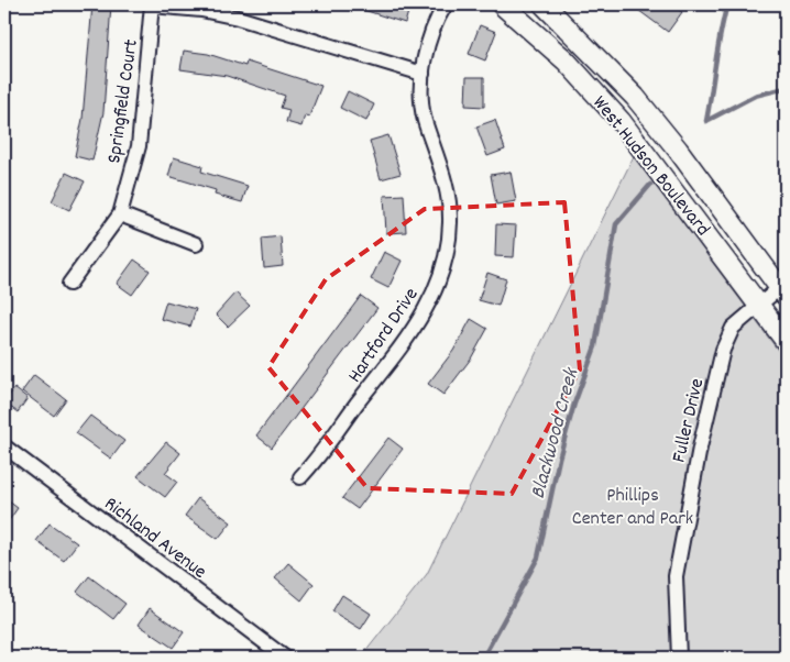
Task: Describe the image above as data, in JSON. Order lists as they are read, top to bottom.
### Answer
{
  "streets": {
    "main road": ["West Hudson Boulevard"],
    "street": [
      "Springfield Court",
      "Hartford Drive",
      "Fuller Drive",
      "Richland Avenue"
    ]
  },
  "crossings": [
    ["West Hudson Boulevard", "Fuller Drive"]
  ],
  "water": ["Blackwood Creek"],
  "parks": ["Phillips Center and Park"]
}
